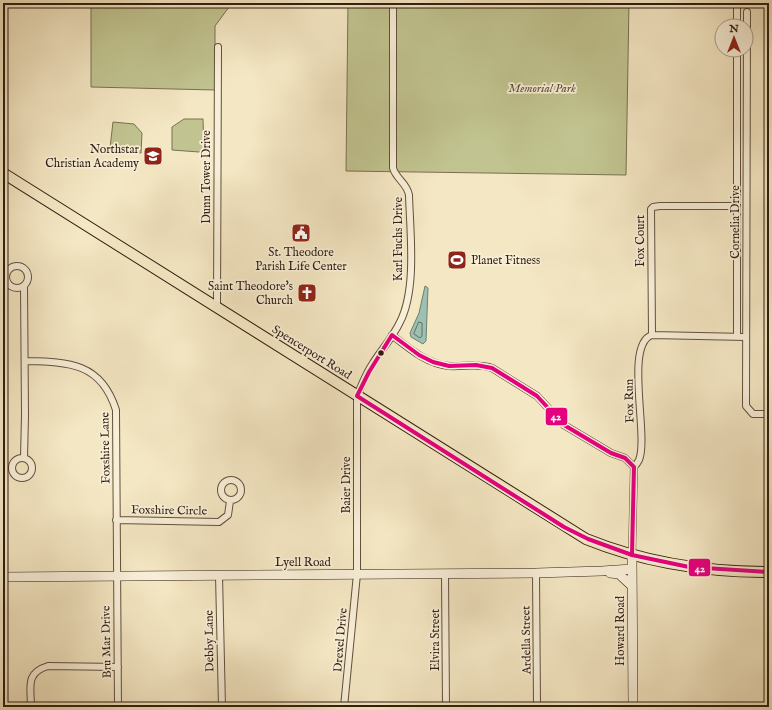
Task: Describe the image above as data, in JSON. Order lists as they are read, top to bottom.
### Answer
{
  "streets": {
    "main road": ["Spencerport Road"],
    "street": [
      "Dunn Tower Drive",
      "Cornelia Drive",
      "Karl Fuchs Drive",
      "Fox Court",
      "Fox Run",
      "Foxshire Lane",
      "Baier Drive",
      "Foxshire Circle",
      "Lyell Road",
      "Howard Road",
      "Drexel Drive",
      "Elvira Street",
      "Ardella Street",
      "Debby Lane",
      "Bru Mar Drive"
    ]
  },
  "crossings": [
    ["Dunn Tower Drive", "Spencerport Road"],
    ["Karl Fuchs Drive", "Spencerport Road"],
    ["Karl Fuchs Drive", "Baier Drive"],
    ["Fox Court", "Fox Run"],
    ["Spencerport Road", "Fox Run"],
    ["Spencerport Road", "Baier Drive"],
    ["Spencerport Road", "Howard Road"],
    ["Fox Run", "Howard Road"],
    ["Foxshire Lane", "Foxshire Circle"],
    ["Foxshire Lane", "Lyell Road"],
    ["Foxshire Lane", "Bru Mar Drive"],
    ["Baier Drive", "Lyell Road"],
    ["Baier Drive", "Drexel Drive"],
    ["Lyell Road", "Howard Road"],
    ["Lyell Road", "Drexel Drive"],
    ["Lyell Road", "Elvira Street"],
    ["Lyell Road", "Ardella Street"],
    ["Lyell Road", "Debby Lane"],
    ["Lyell Road", "Bru Mar Drive"]
  ],
  "parks": ["Memorial Park"],
  "places": {
    "school or university": ["Northstar Christian Academy"],
    "public building": ["St. Theodore Parish Life Center"],
    "sports": ["Planet Fitness"],
    "church": ["Saint Theodore's Church"]
  },
  "lines": ["transit line 42"],
  "north": "top"
}
